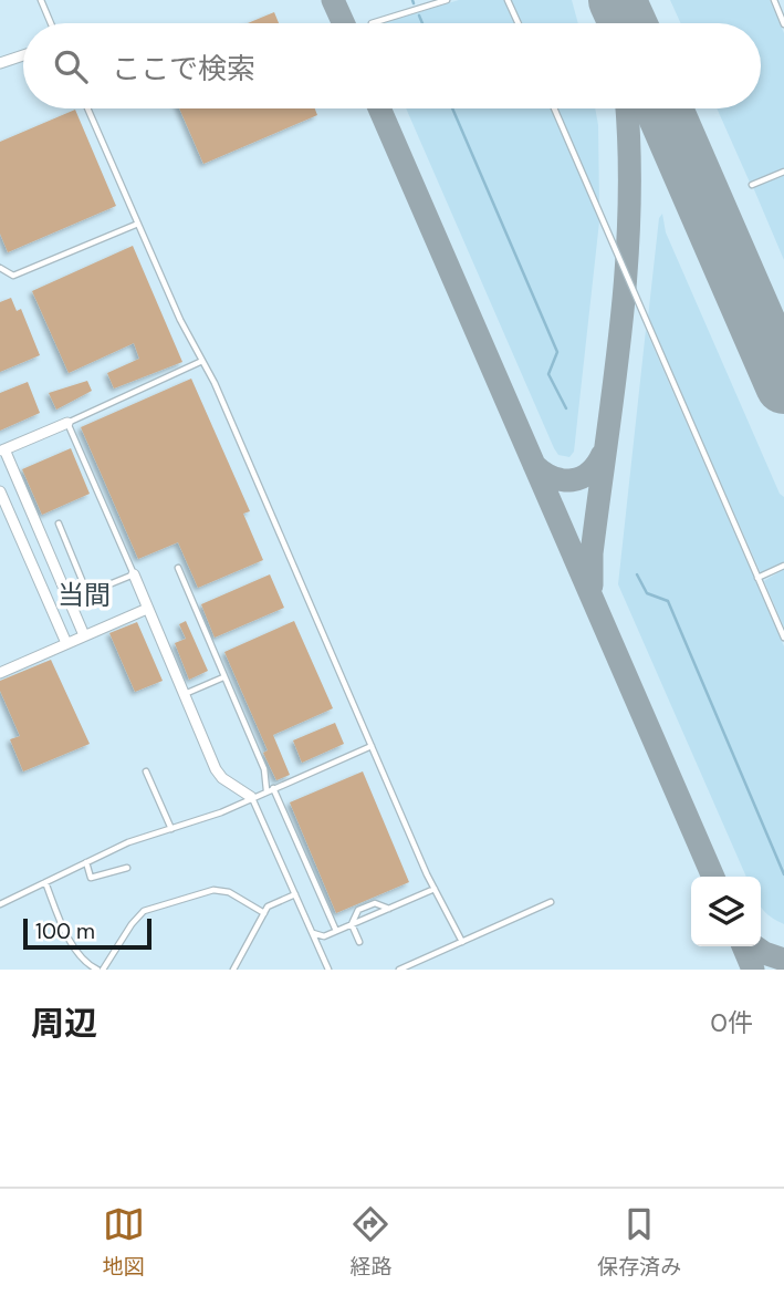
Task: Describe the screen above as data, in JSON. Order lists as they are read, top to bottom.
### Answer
{
  "districts": ["当間"],
  "scale_bar": "100 m",
  "page": {
    "search": "ここで検索",
    "scale": "100 m",
    "heading": ["周辺", "0件"],
    "nav": ["地図", "経路", "保存済み"]
  }
}
